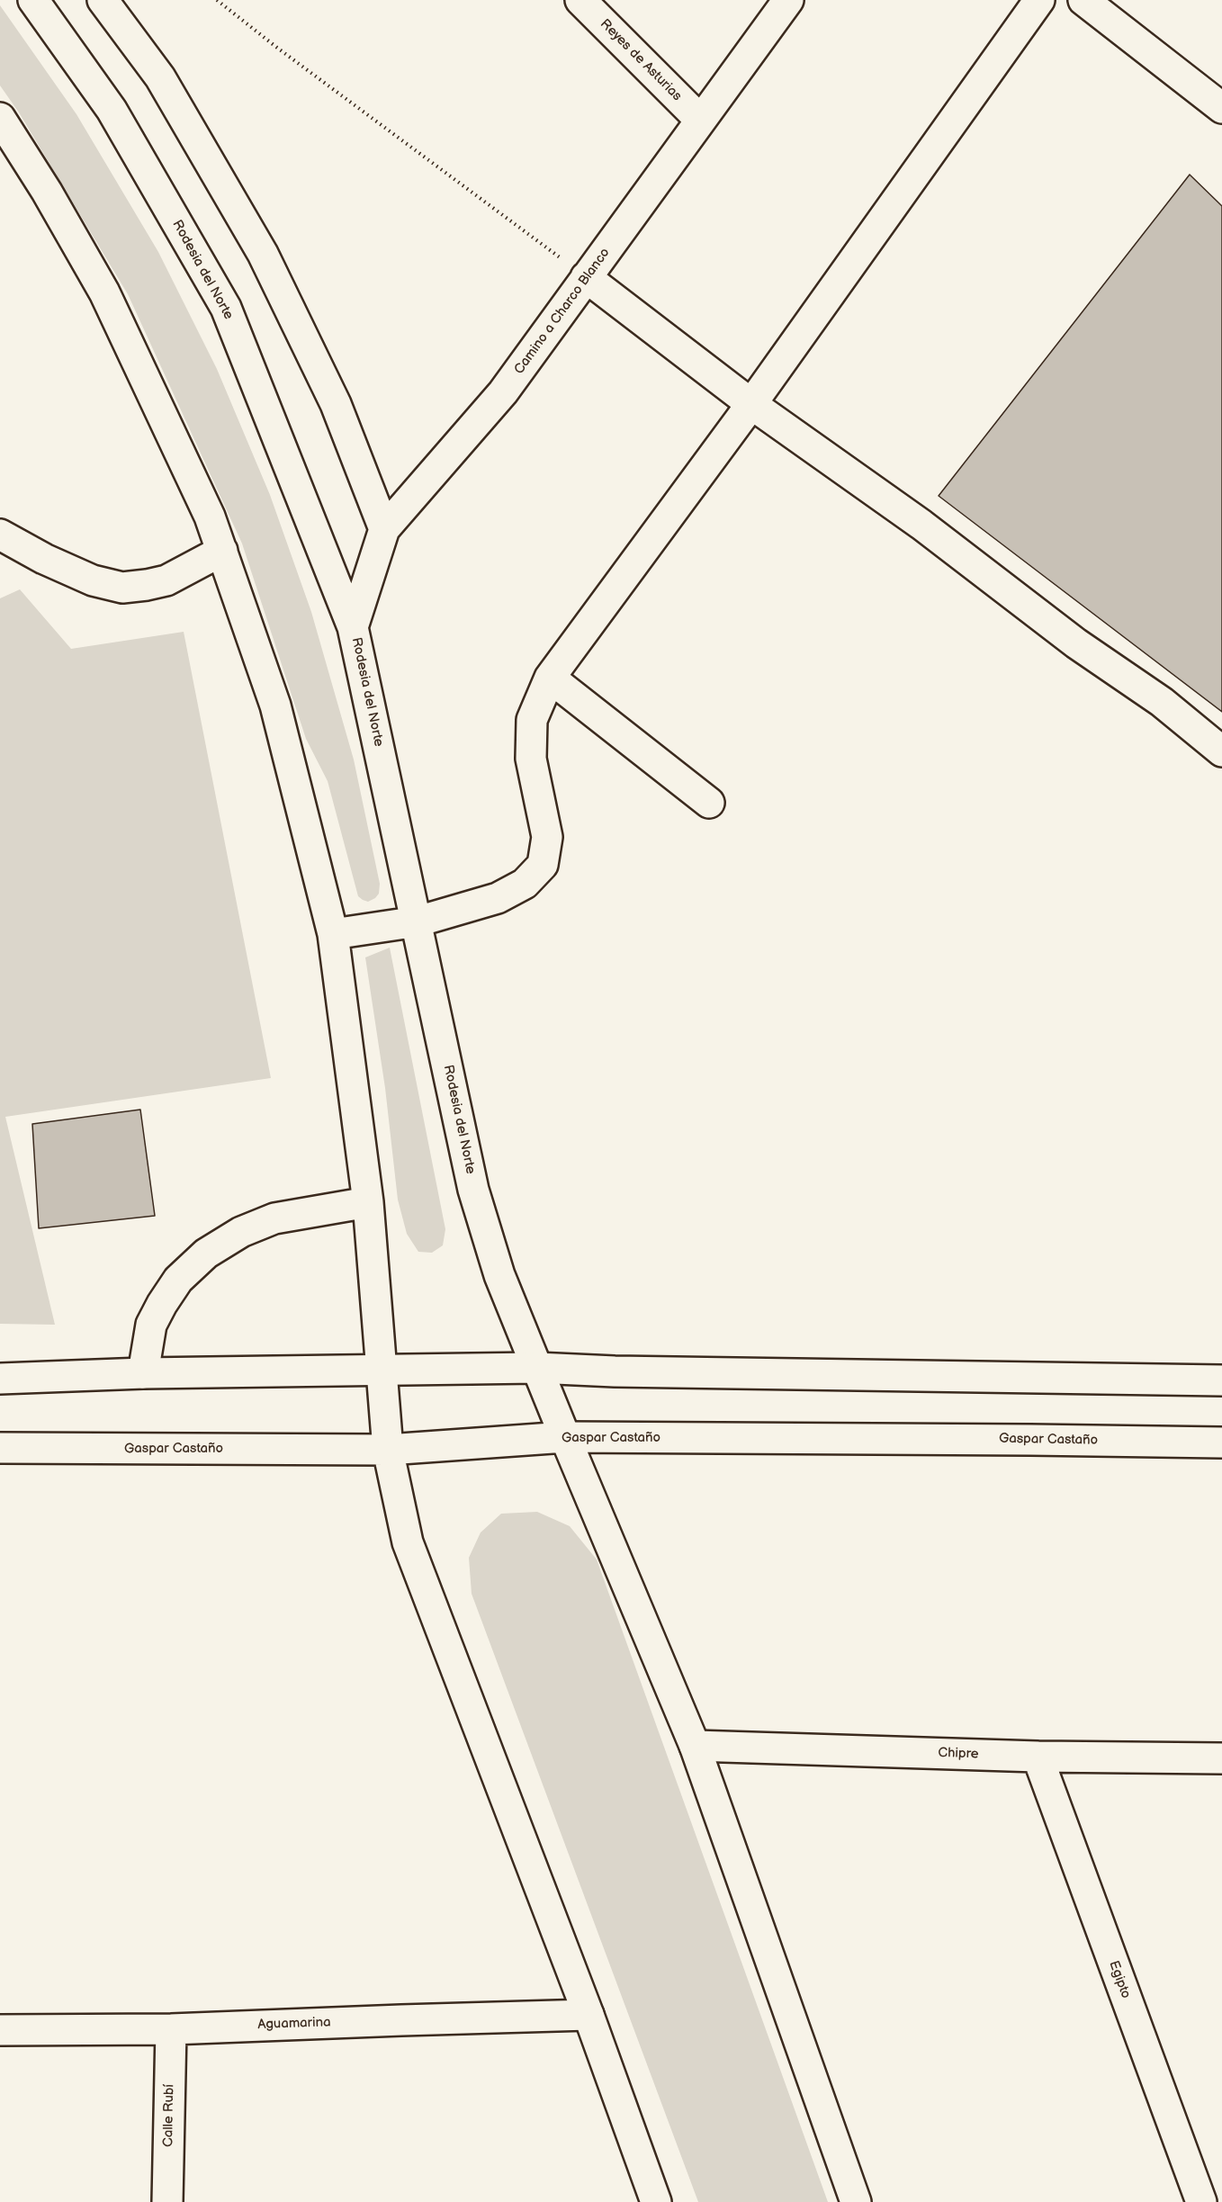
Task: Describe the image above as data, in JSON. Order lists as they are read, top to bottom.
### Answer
{
  "streets": {
    "street": [
      "Reyes de Asturias",
      "Rodesia del Norte",
      "Camino a Charco Blanco",
      "Gaspar Castaño",
      "Chipre",
      "Egipto",
      "Aguamarina",
      "Calle Rubí"
    ]
  },
  "crossings": [
    ["Reyes de Asturias", "Camino a Charco Blanco"],
    ["Rodesia del Norte", "Camino a Charco Blanco"],
    ["Rodesia del Norte", "Gaspar Castaño"],
    ["Rodesia del Norte", "Chipre"],
    ["Chipre", "Egipto"],
    ["Aguamarina", "Calle Rubí"]
  ]
}
